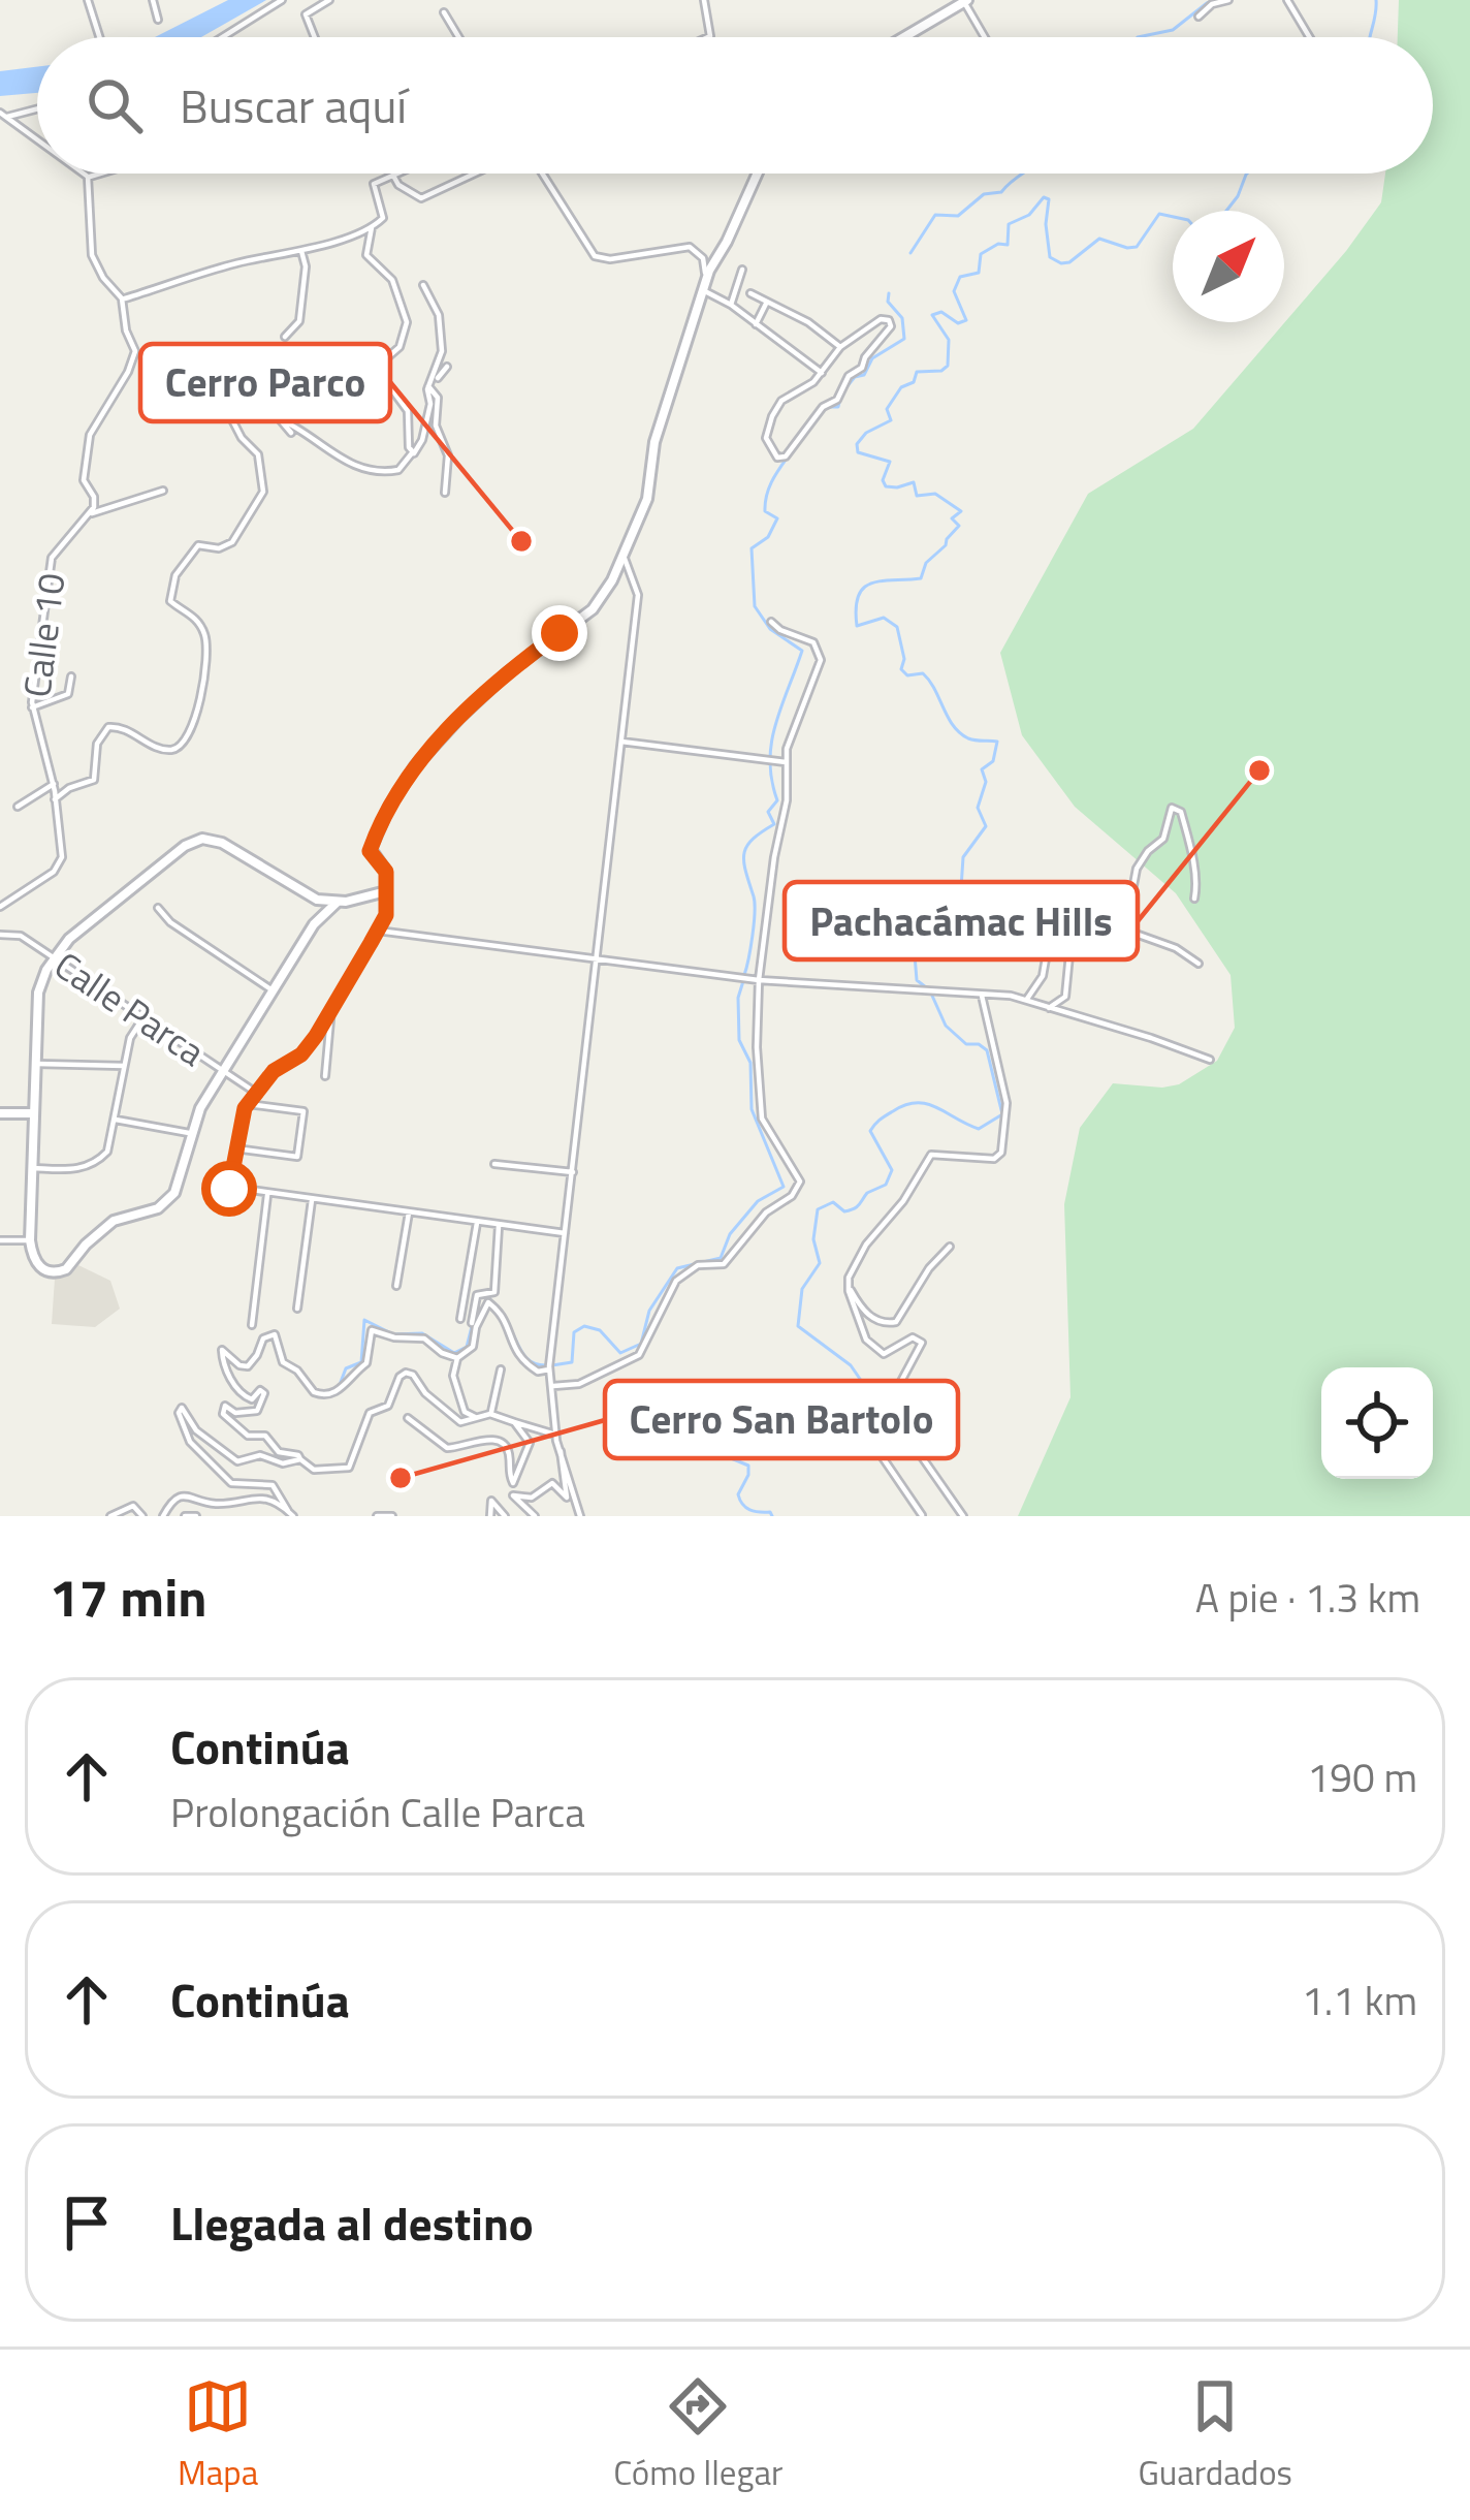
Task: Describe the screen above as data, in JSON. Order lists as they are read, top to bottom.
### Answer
{
  "streets": {
    "street": ["Calle 10", "Calle Parca"]
  },
  "places": ["Cerro Parco", "Pachacámac Hills", "Cerro San Bartolo"],
  "north": "top right",
  "page": {
    "search": "Buscar aquí",
    "heading": ["17 min", "A pie · 1.3 km"],
    "list": [
      ["Continúa", "Prolongación Calle Parca", "190 m"],
      ["Continúa", "1.1 km"],
      "Llegada al destino"
    ],
    "nav": ["Mapa", "Cómo llegar", "Guardados"]
  }
}
